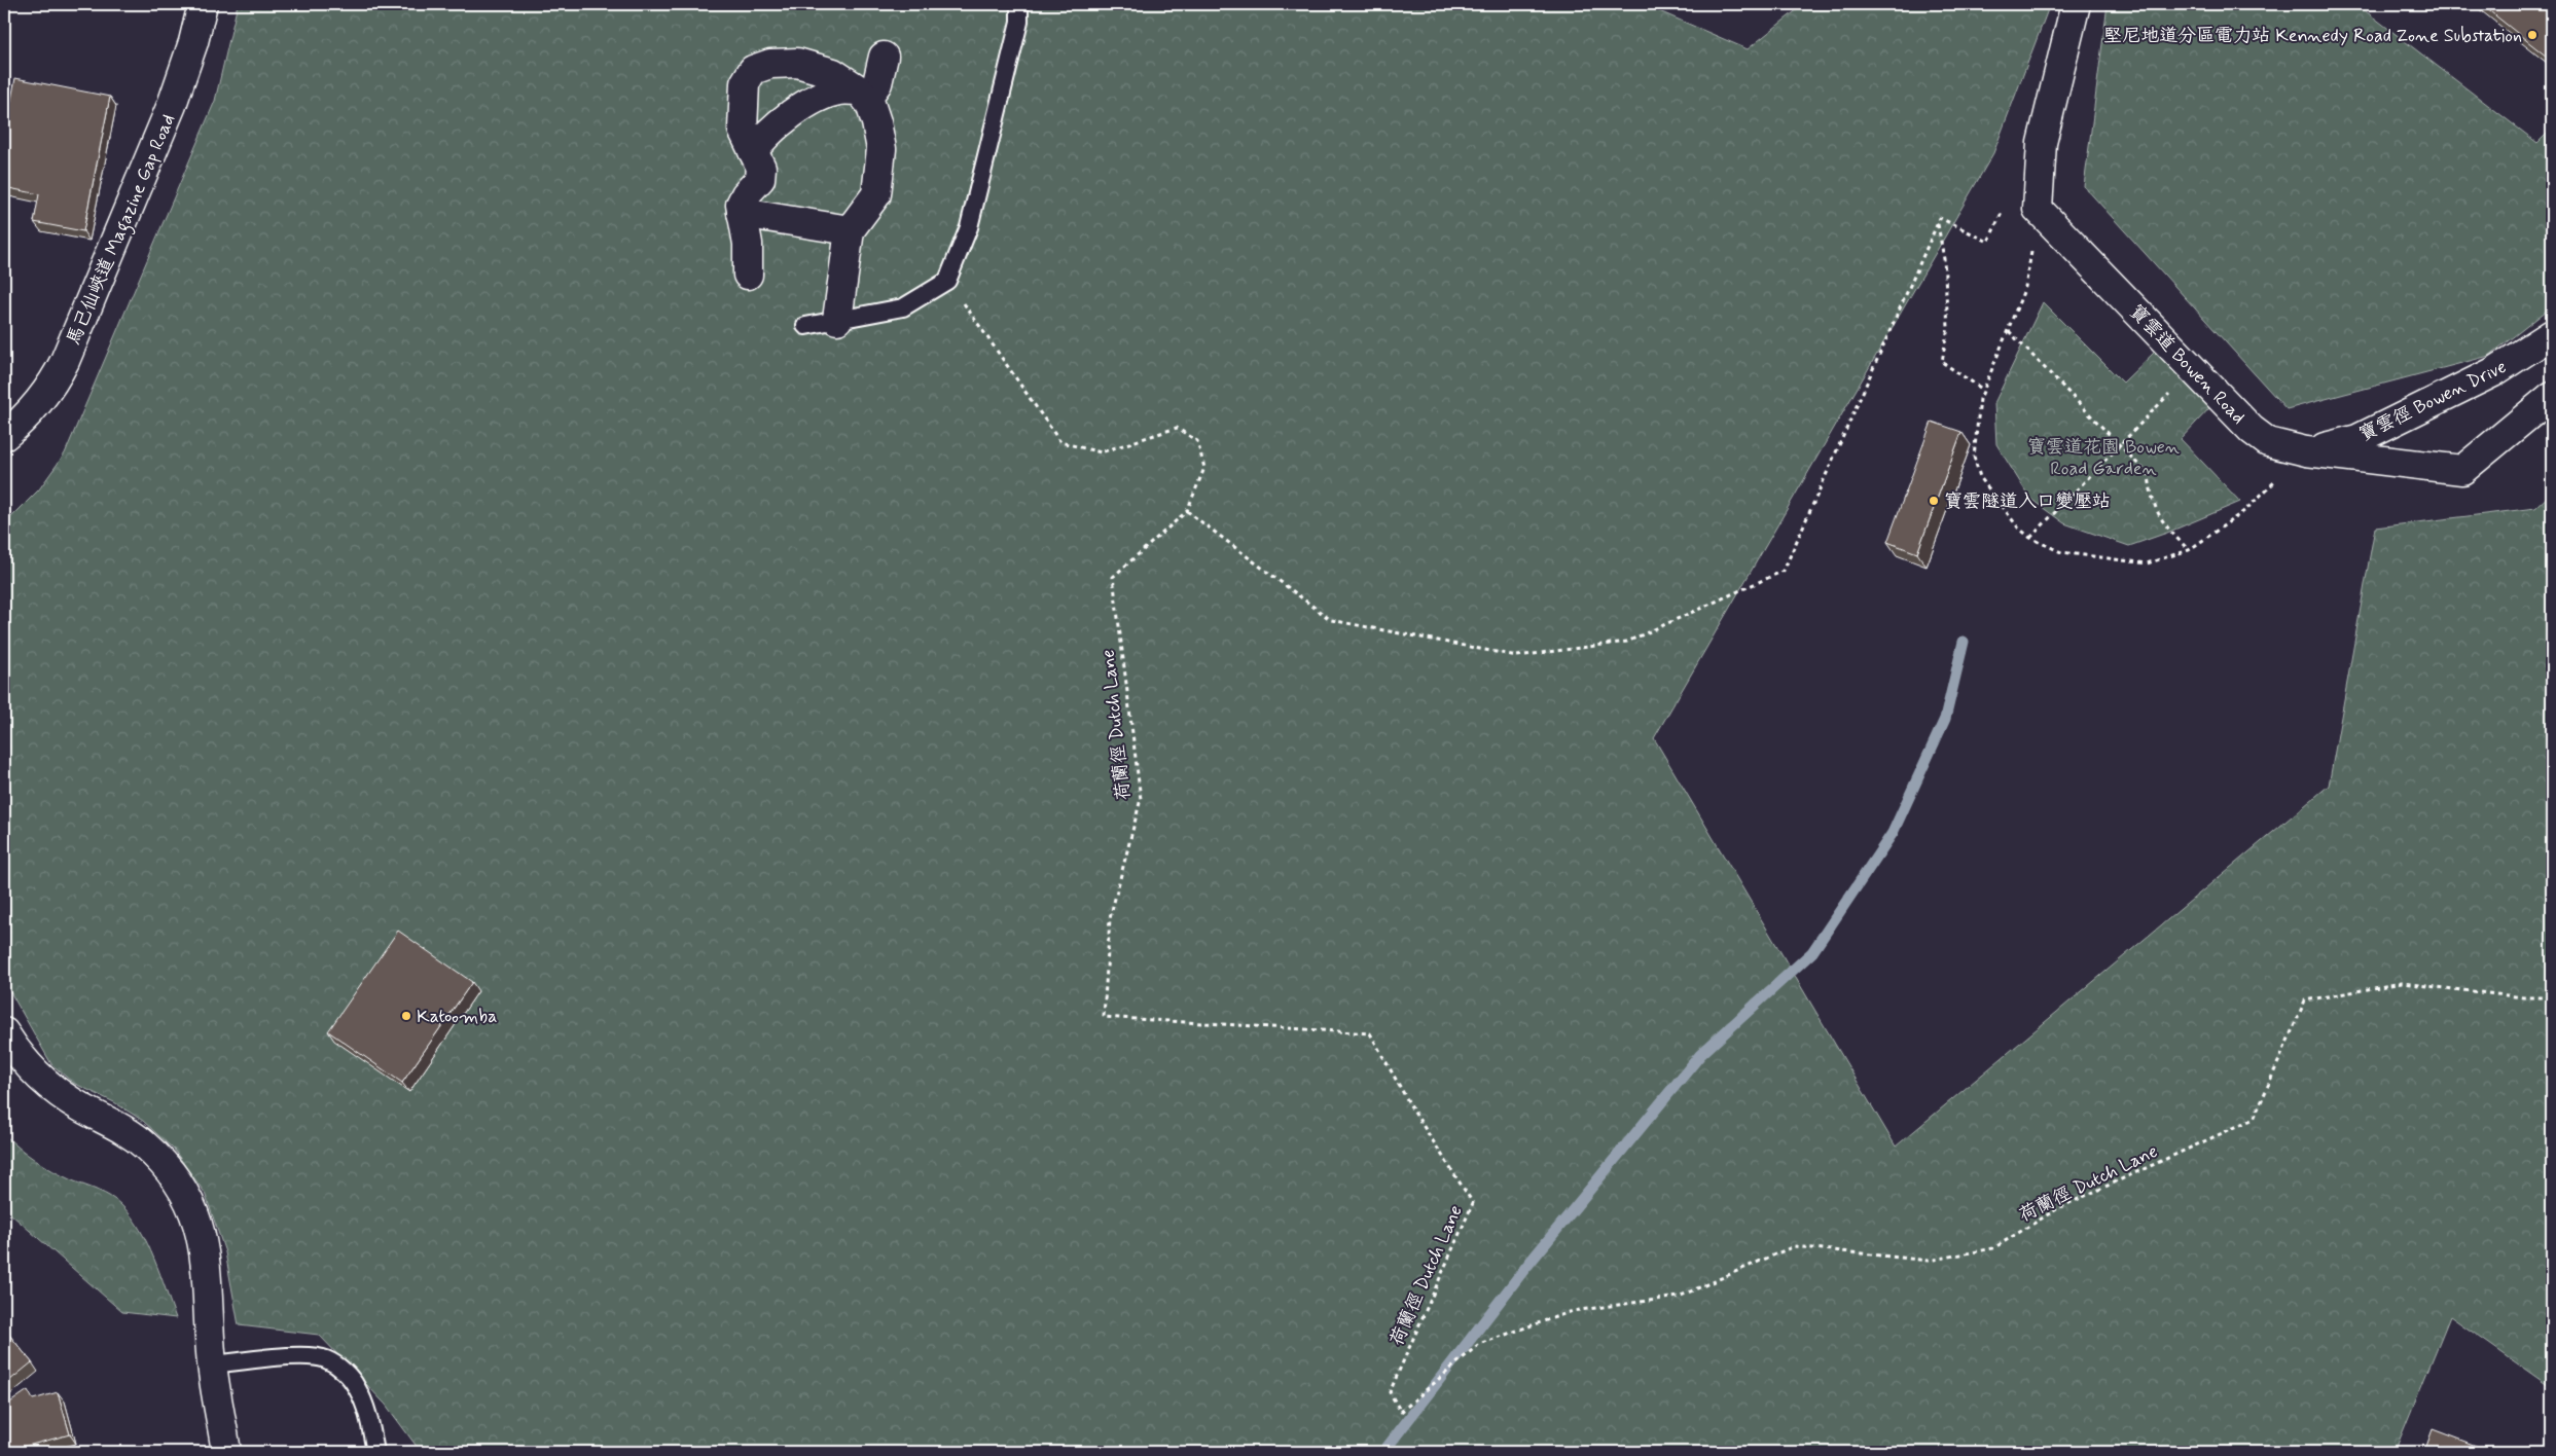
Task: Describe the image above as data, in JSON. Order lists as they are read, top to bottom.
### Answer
{
  "streets": {
    "street": ["馬己仙峽道 Magazine Gap Road", "寶雲道 Bowen Road", "寶雲徑 Bowen Drive"],
    "path": ["荷蘭徑 Dutch Lane"]
  },
  "crossings": [
    ["寶雲道 Bowen Road", "寶雲徑 Bowen Drive"]
  ],
  "parks": ["寶雲道花園 Bowen Road Garden"],
  "places": ["堅尼地道分區電力站 Kennedy Road Zone Substation", "寶雲隧道入口變壓站", "Katoomba"]
}
